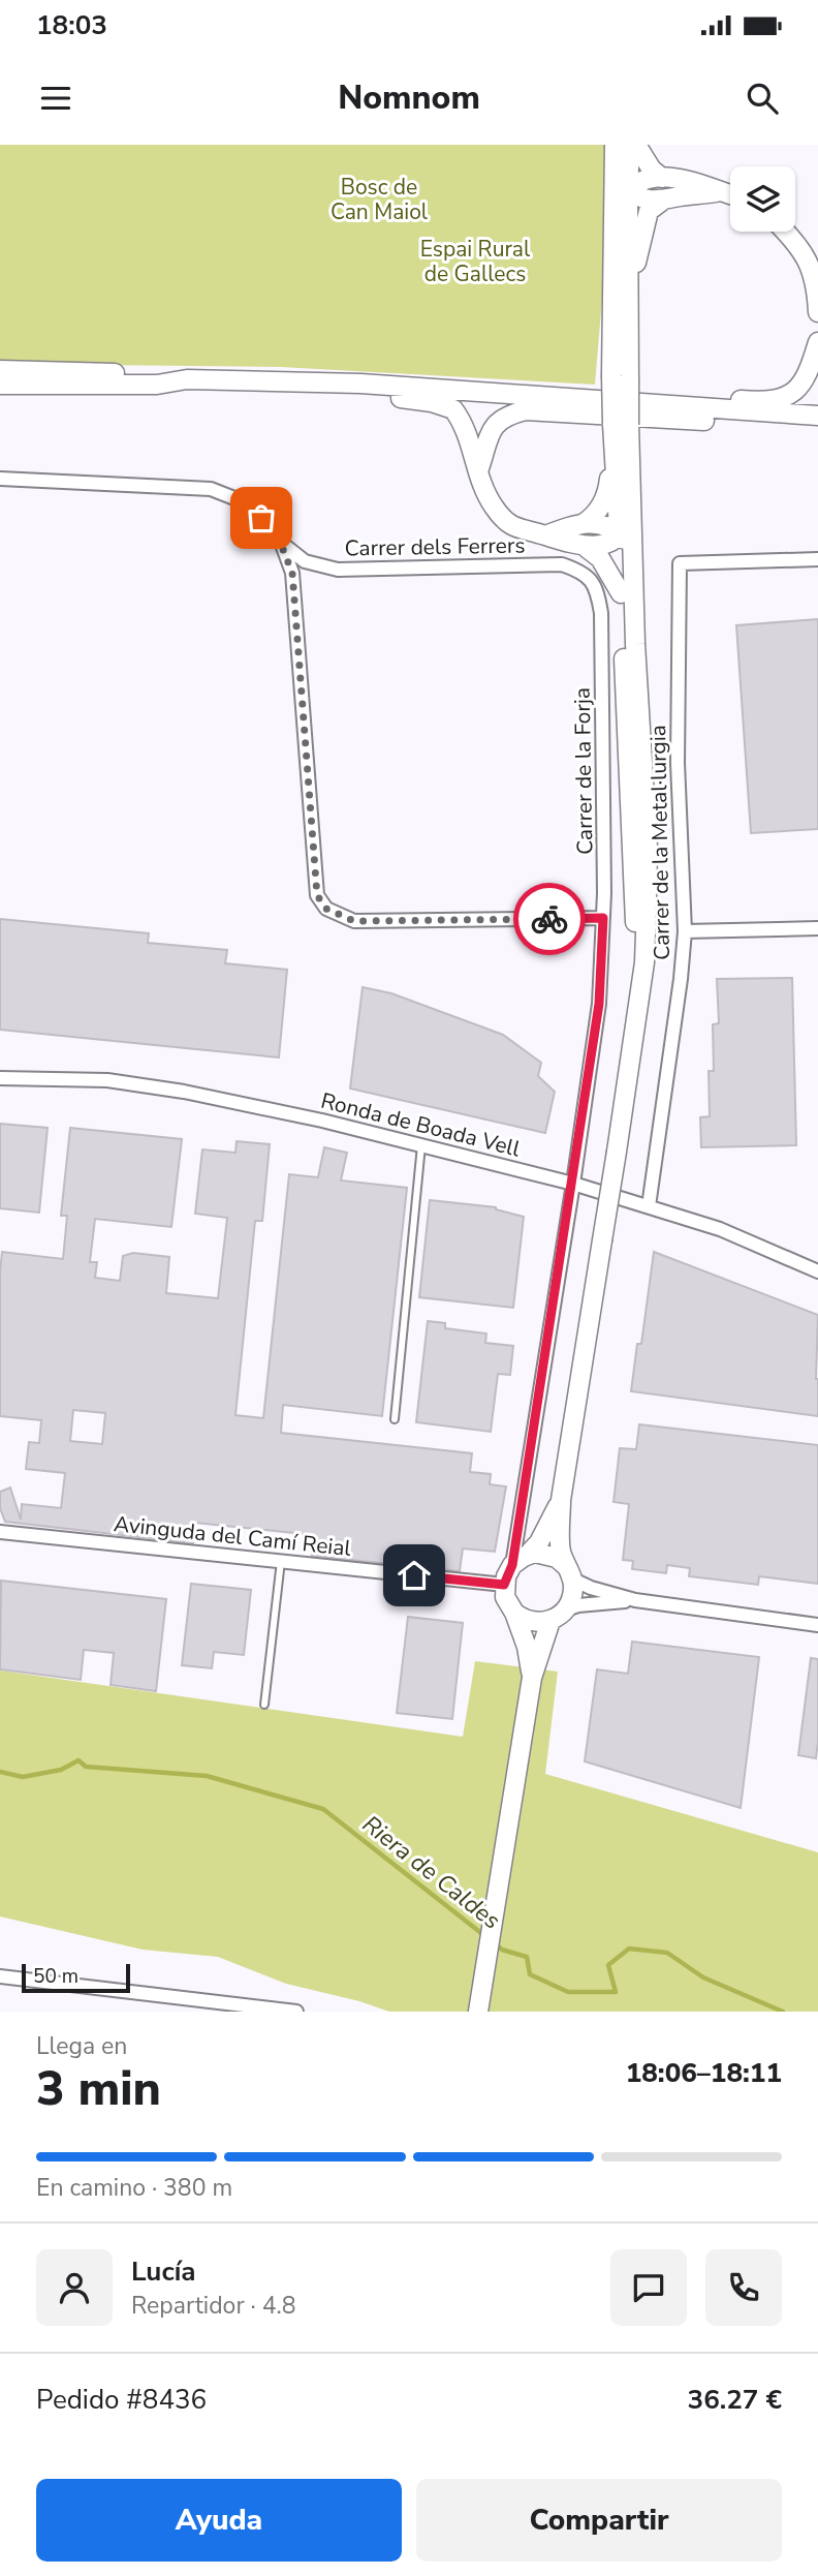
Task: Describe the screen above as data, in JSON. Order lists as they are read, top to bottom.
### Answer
{
  "streets": {
    "street": [
      "Carrer dels Ferrers",
      "Carrer de la Forja",
      "Carrer de la Metal·lurgia",
      "Ronda de Boada Vell",
      "Avinguda del Camí Reial"
    ]
  },
  "crossings": [
    ["Carrer dels Ferrers", "Carrer de la Forja"],
    ["Carrer de la Forja", "Ronda de Boada Vell"],
    ["Carrer de la Forja", "Avinguda del Camí Reial"],
    ["Carrer de la Metal·lurgia", "Ronda de Boada Vell"]
  ],
  "water": ["Riera de Caldes"],
  "parks": ["Bosc de Can Maiol", "Espai Rural de Gallecs"],
  "scale_bar": "50 m",
  "page": {
    "status": "18:03",
    "header": "Nomnom",
    "scale": "50 m",
    "heading": ["3 min", "Llega en", "18:06–18:11"],
    "panel": [
      "Lucía",
      "Repartidor · 4.8",
      "Pedido #8436",
      "36.27 €"
    ],
    "bar": "En camino · 380 m",
    "buttons": ["Ayuda", "Compartir"]
  }
}
